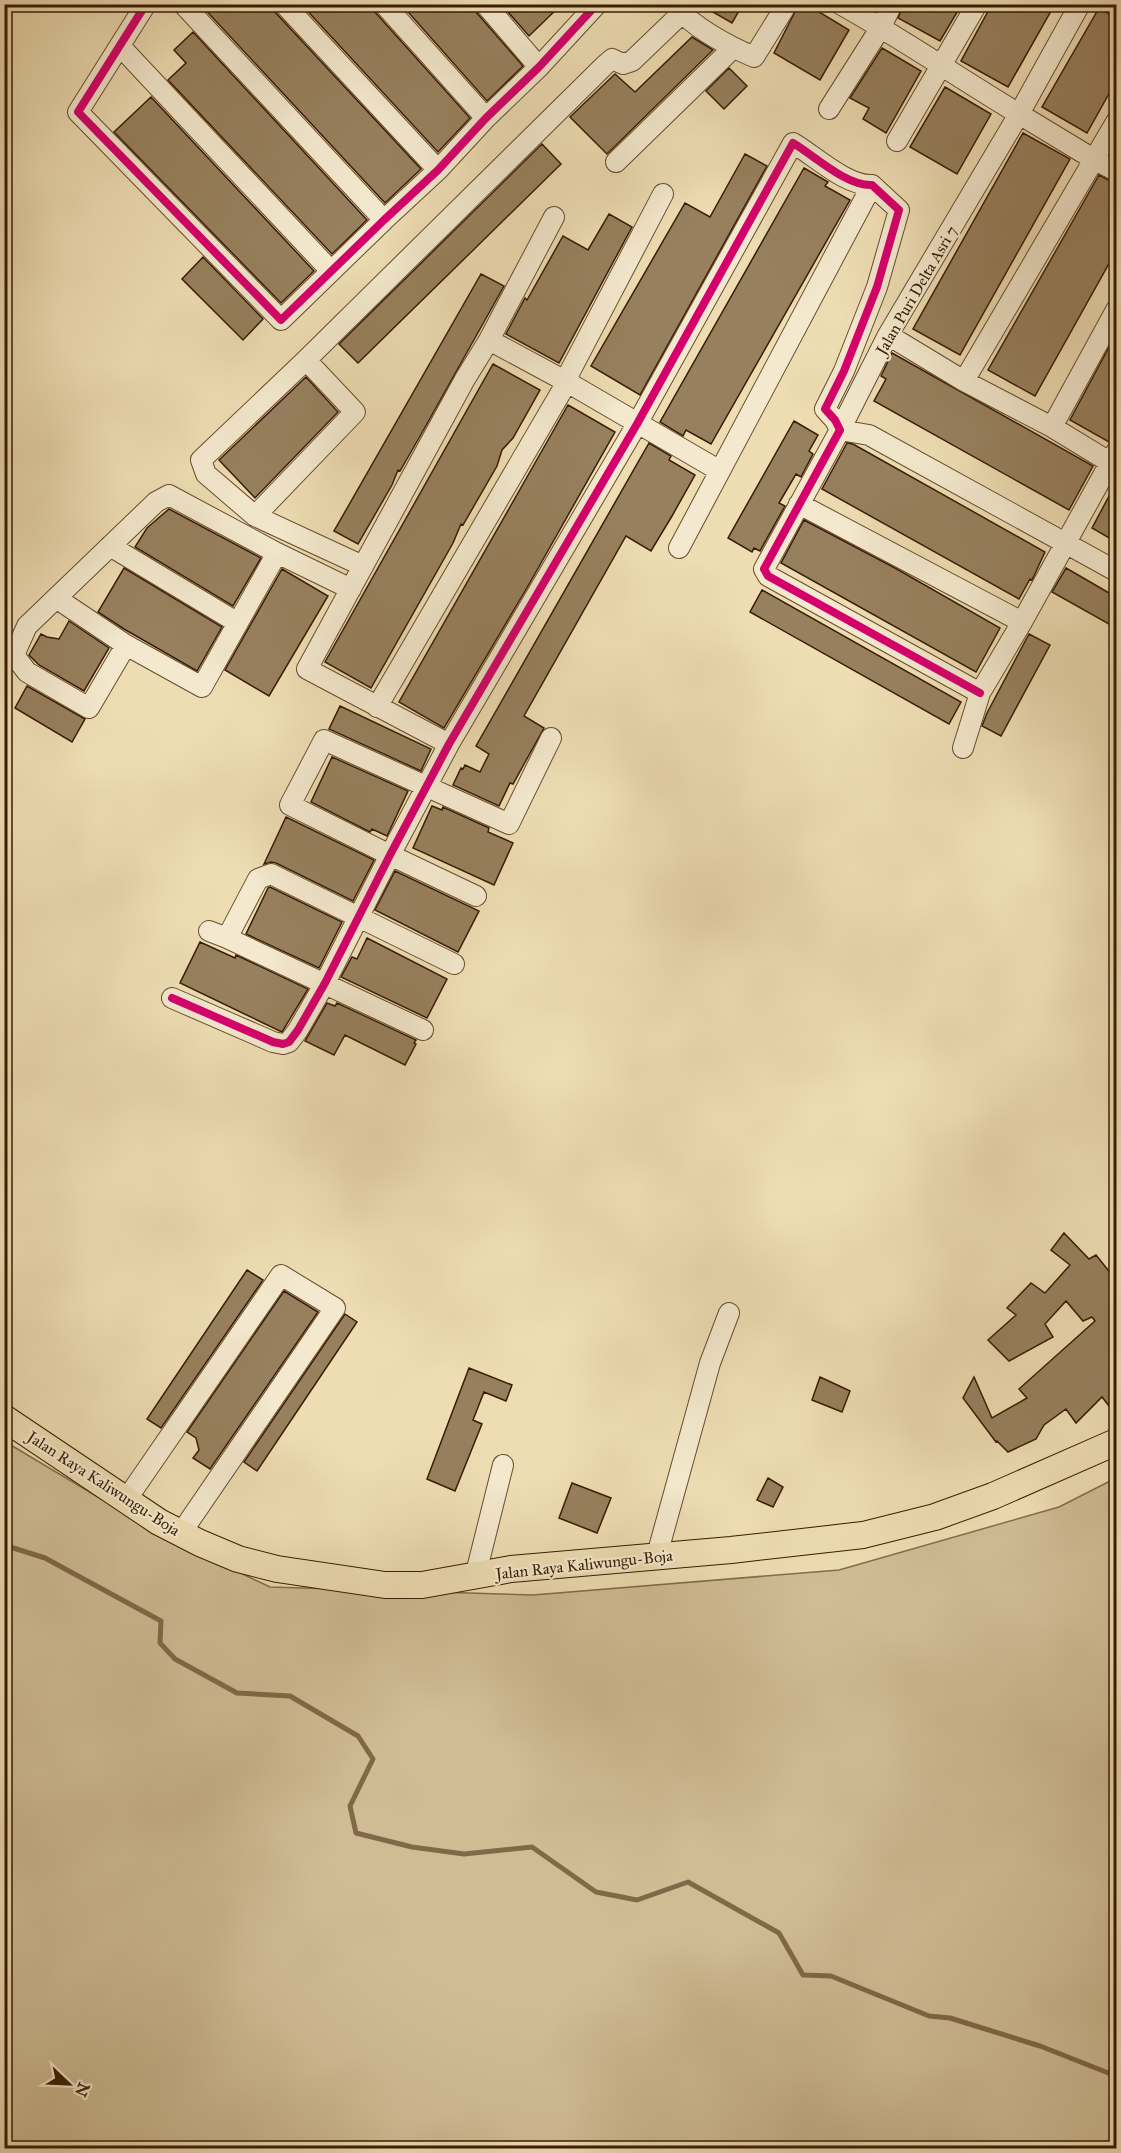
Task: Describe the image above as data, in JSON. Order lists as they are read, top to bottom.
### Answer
{
  "streets": {
    "main road": ["Jalan Raya Kaliwungu-Boja"],
    "street": ["Jalan Puri Delta Asri 7"]
  },
  "north": "bottom right"
}
